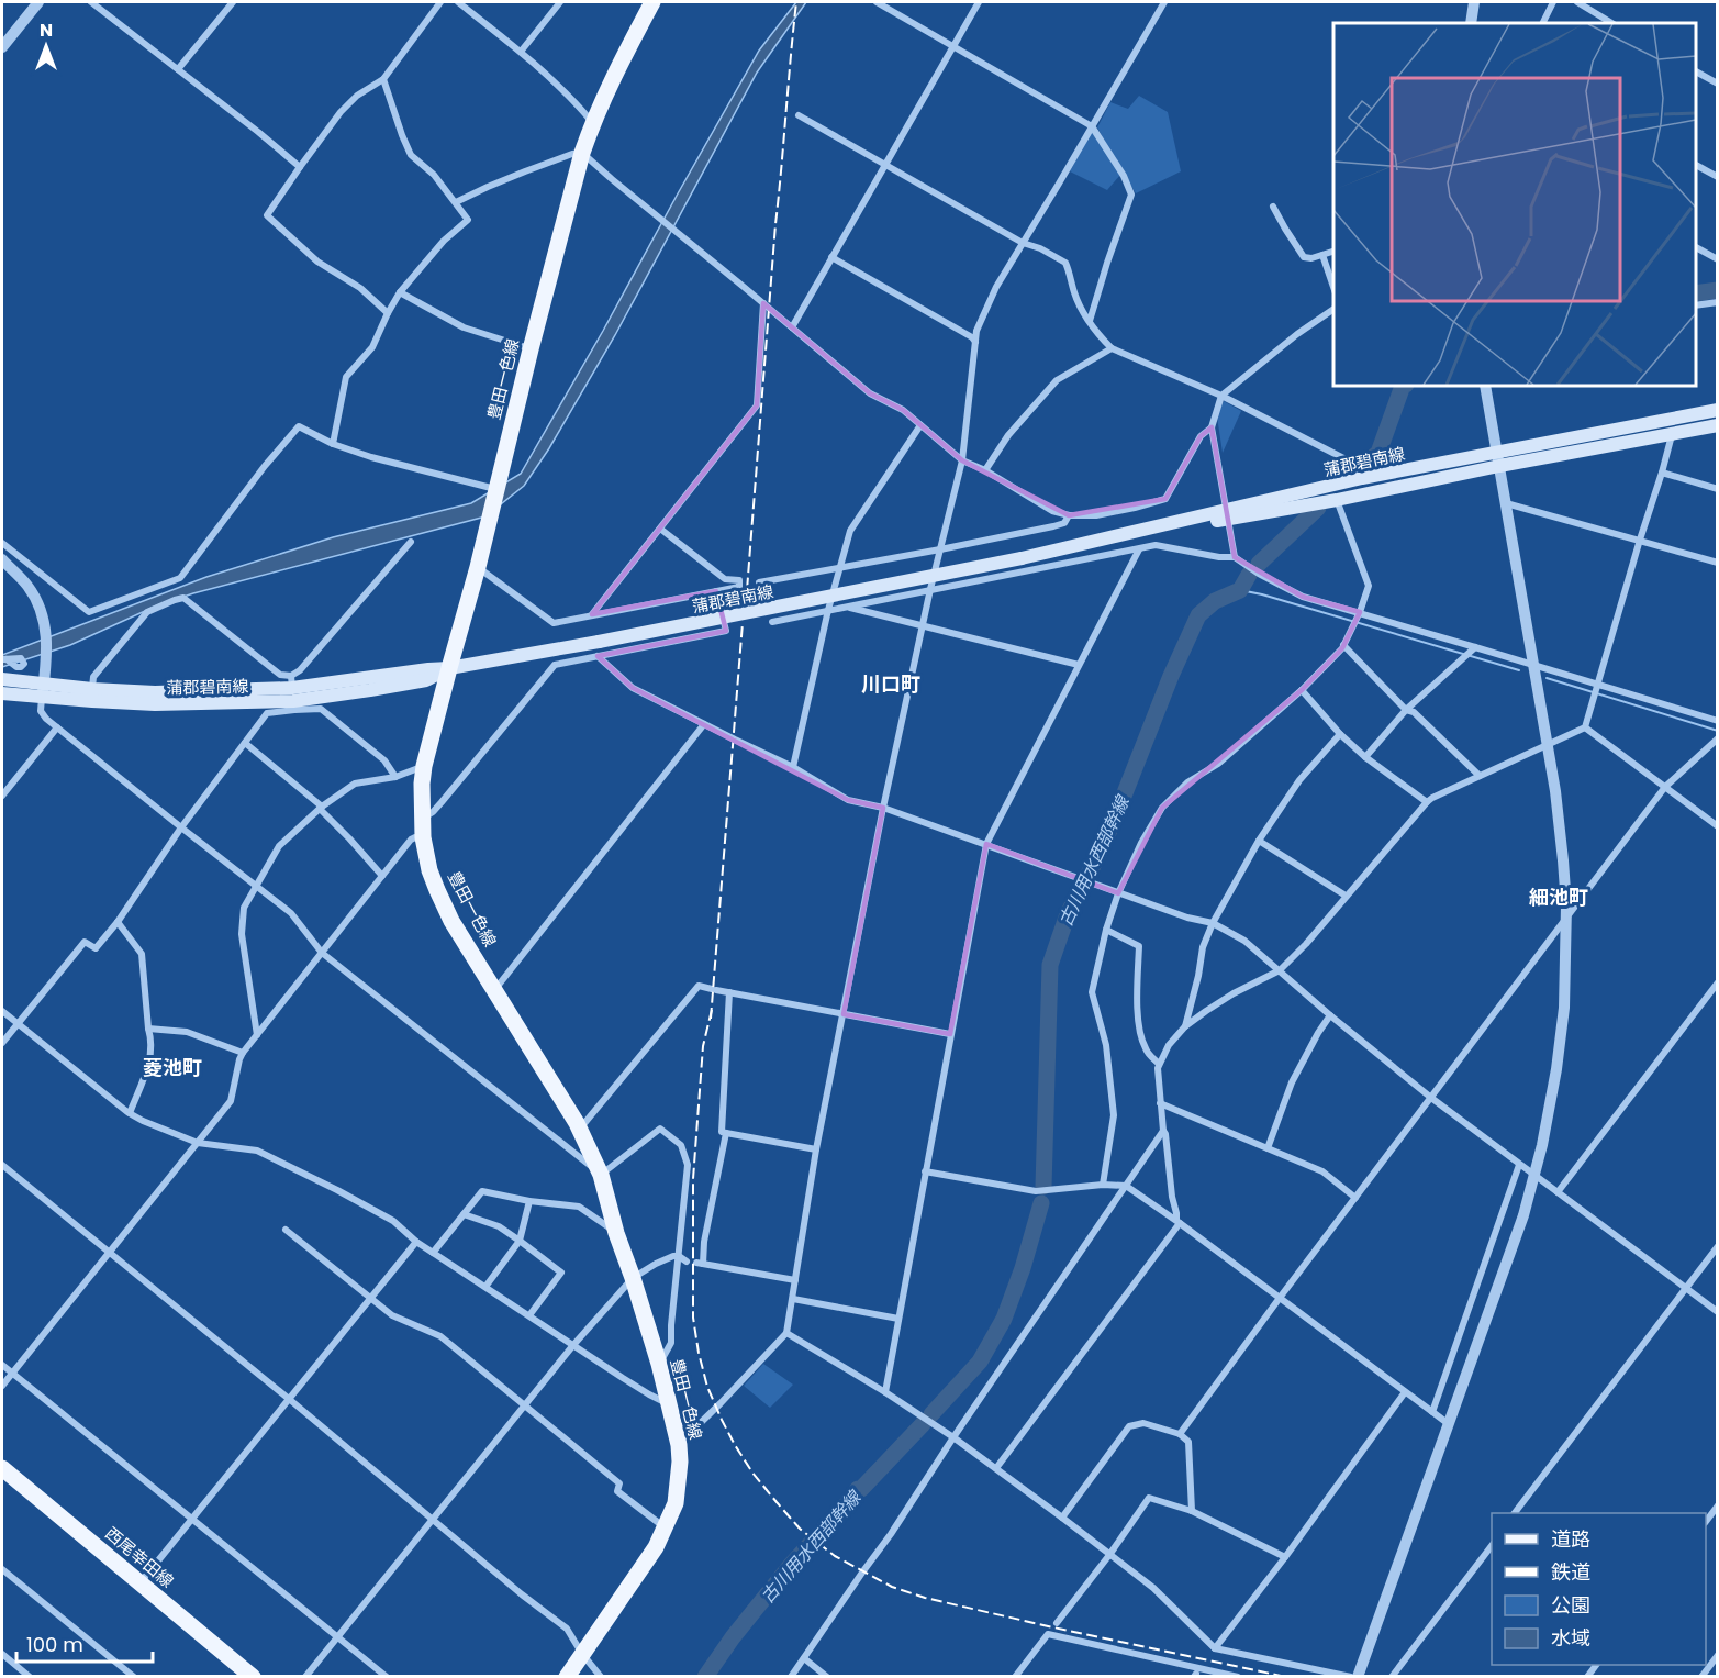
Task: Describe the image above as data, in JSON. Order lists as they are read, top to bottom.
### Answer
{
  "streets": {
    "main road": ["豊田一色線", "蒲郡碧南線", "西尾幸田線"]
  },
  "crossings": [
    ["豊田一色線", "蒲郡碧南線"]
  ],
  "districts": ["川口町", "細池町", "菱池町"],
  "water": ["古川用水西部幹線"],
  "legend": [
    "道路",
    "鉄道",
    "公園",
    "水域"
  ],
  "scale_bar": "100 m",
  "north": "top"
}
